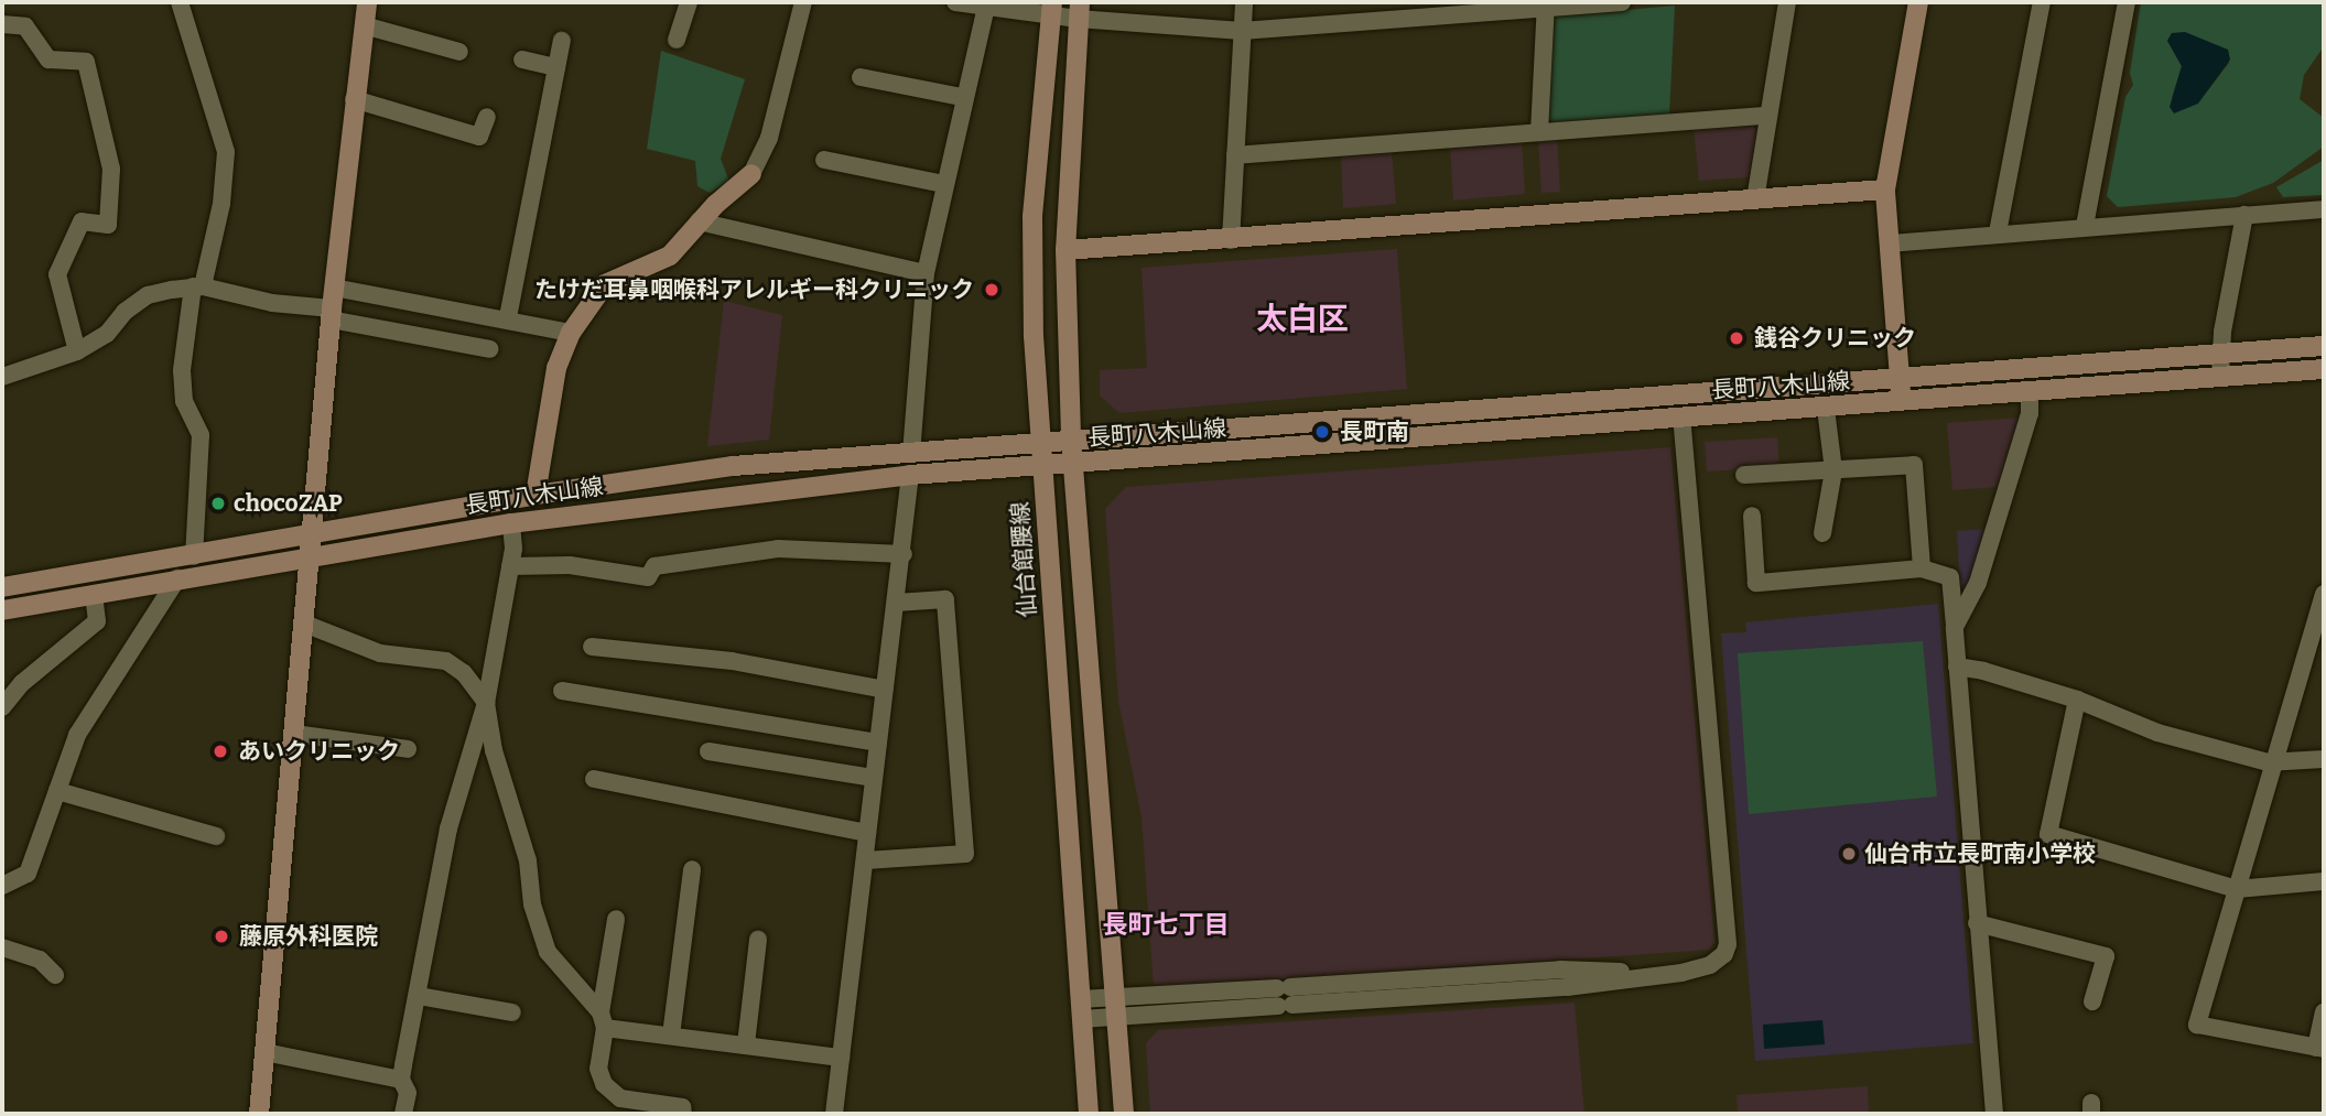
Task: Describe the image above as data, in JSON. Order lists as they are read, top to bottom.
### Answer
{
  "streets": {
    "street": ["長町八木山線", "仙台館腰線"]
  },
  "crossings": [
    ["長町八木山線", "仙台館腰線"]
  ],
  "districts": ["太白区", "長町七丁目"],
  "places": [
    "たけだ耳鼻咽喉科アレルギー科クリニック",
    "銭谷クリニック",
    "長町南",
    "chocoZAP",
    "あいクリニック",
    "仙台市立長町南小学校",
    "藤原外科医院"
  ]
}
